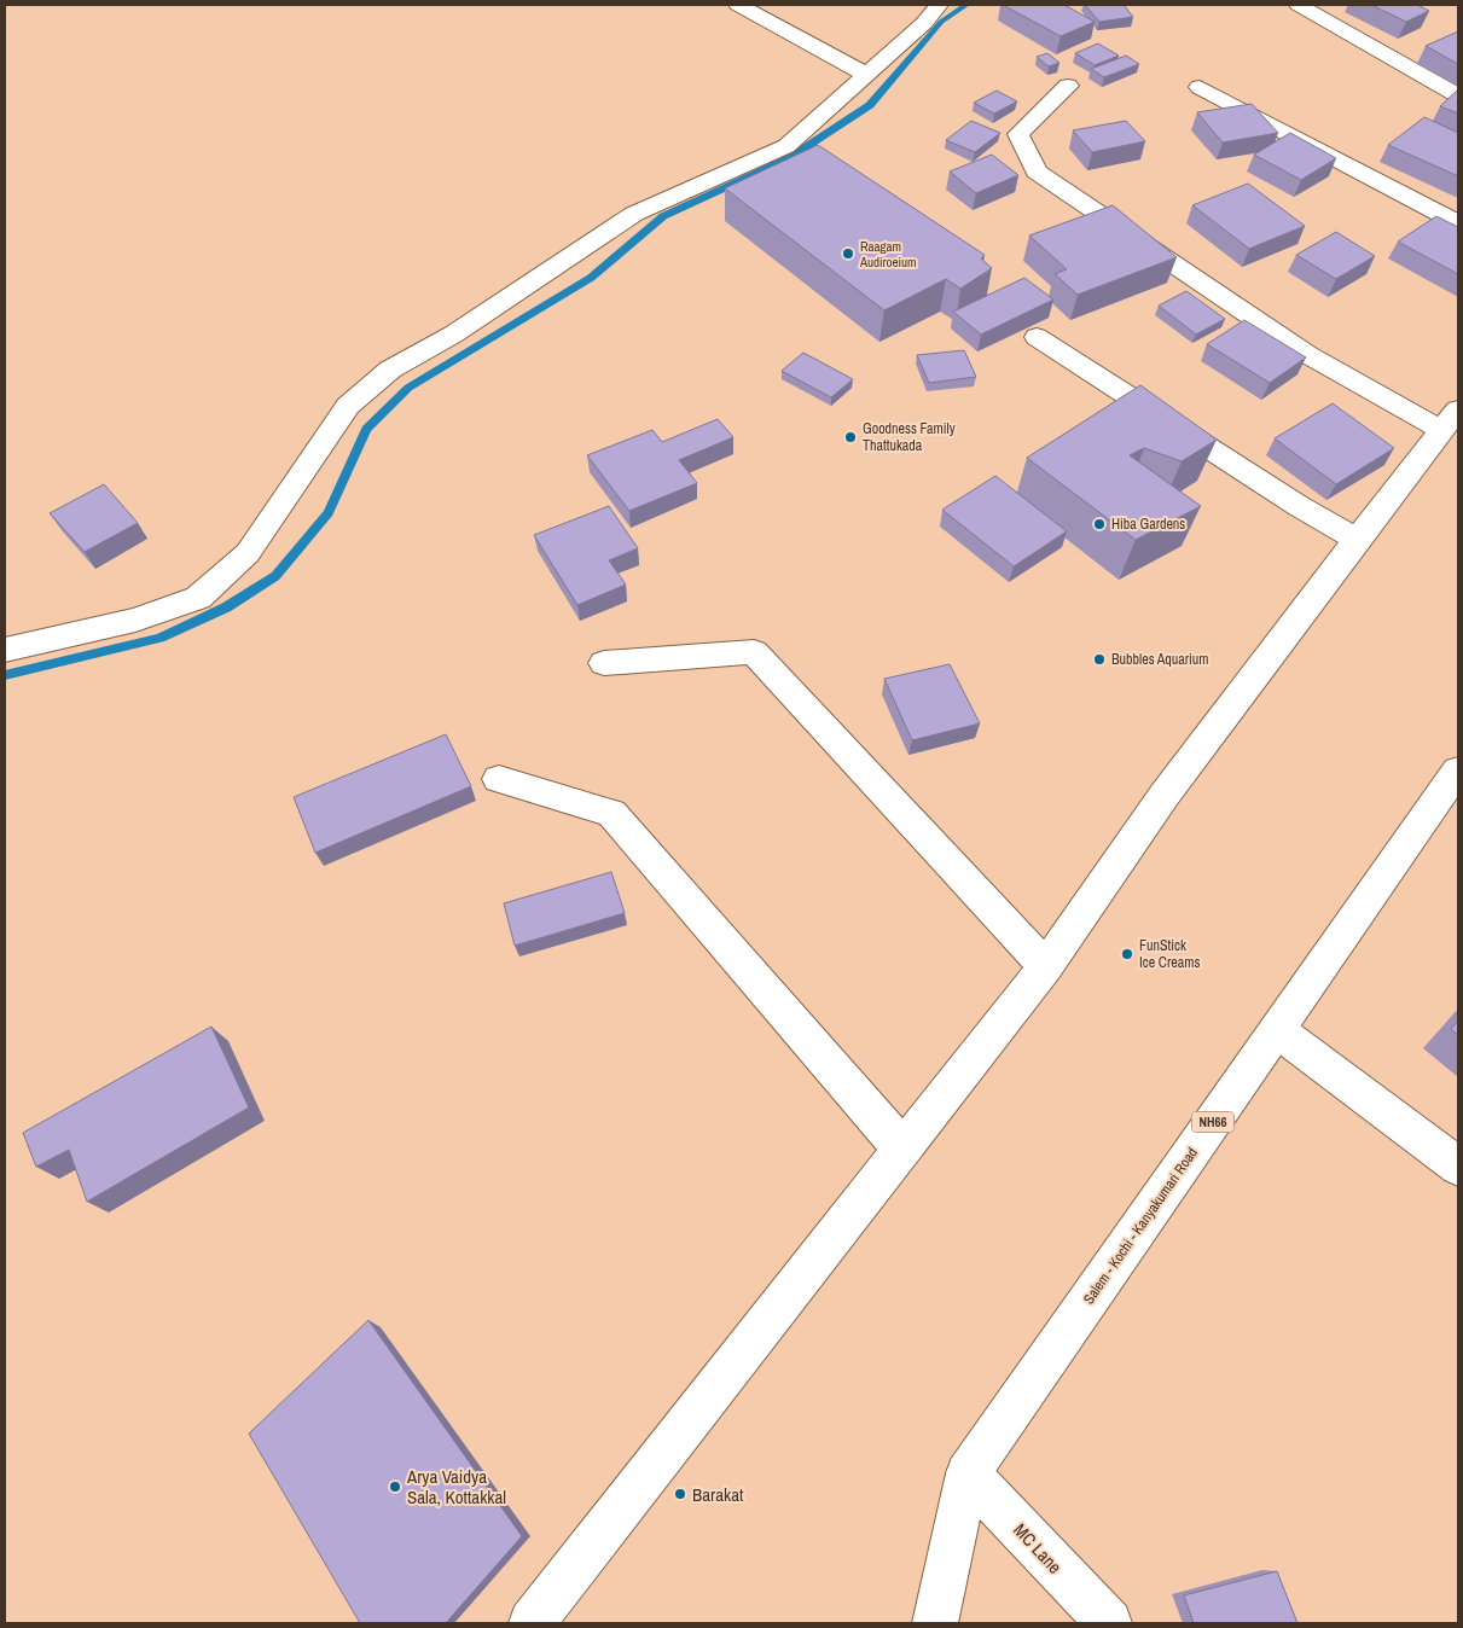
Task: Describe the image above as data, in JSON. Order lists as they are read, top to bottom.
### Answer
{
  "streets": {
    "main road": ["NH66", "Salem - Kochi - Kanyakumari Road", "MC Lane"]
  },
  "crossings": [
    ["Salem - Kochi - Kanyakumari Road", "MC Lane"]
  ],
  "places": [
    "Raagam Audiroeium",
    "Goodness Family Thattukada",
    "Hiba Gardens",
    "Bubbles Aquarium",
    "FunStick Ice Creams",
    "Arya Vaidya Sala, Kottakkal",
    "Barakat"
  ]
}
